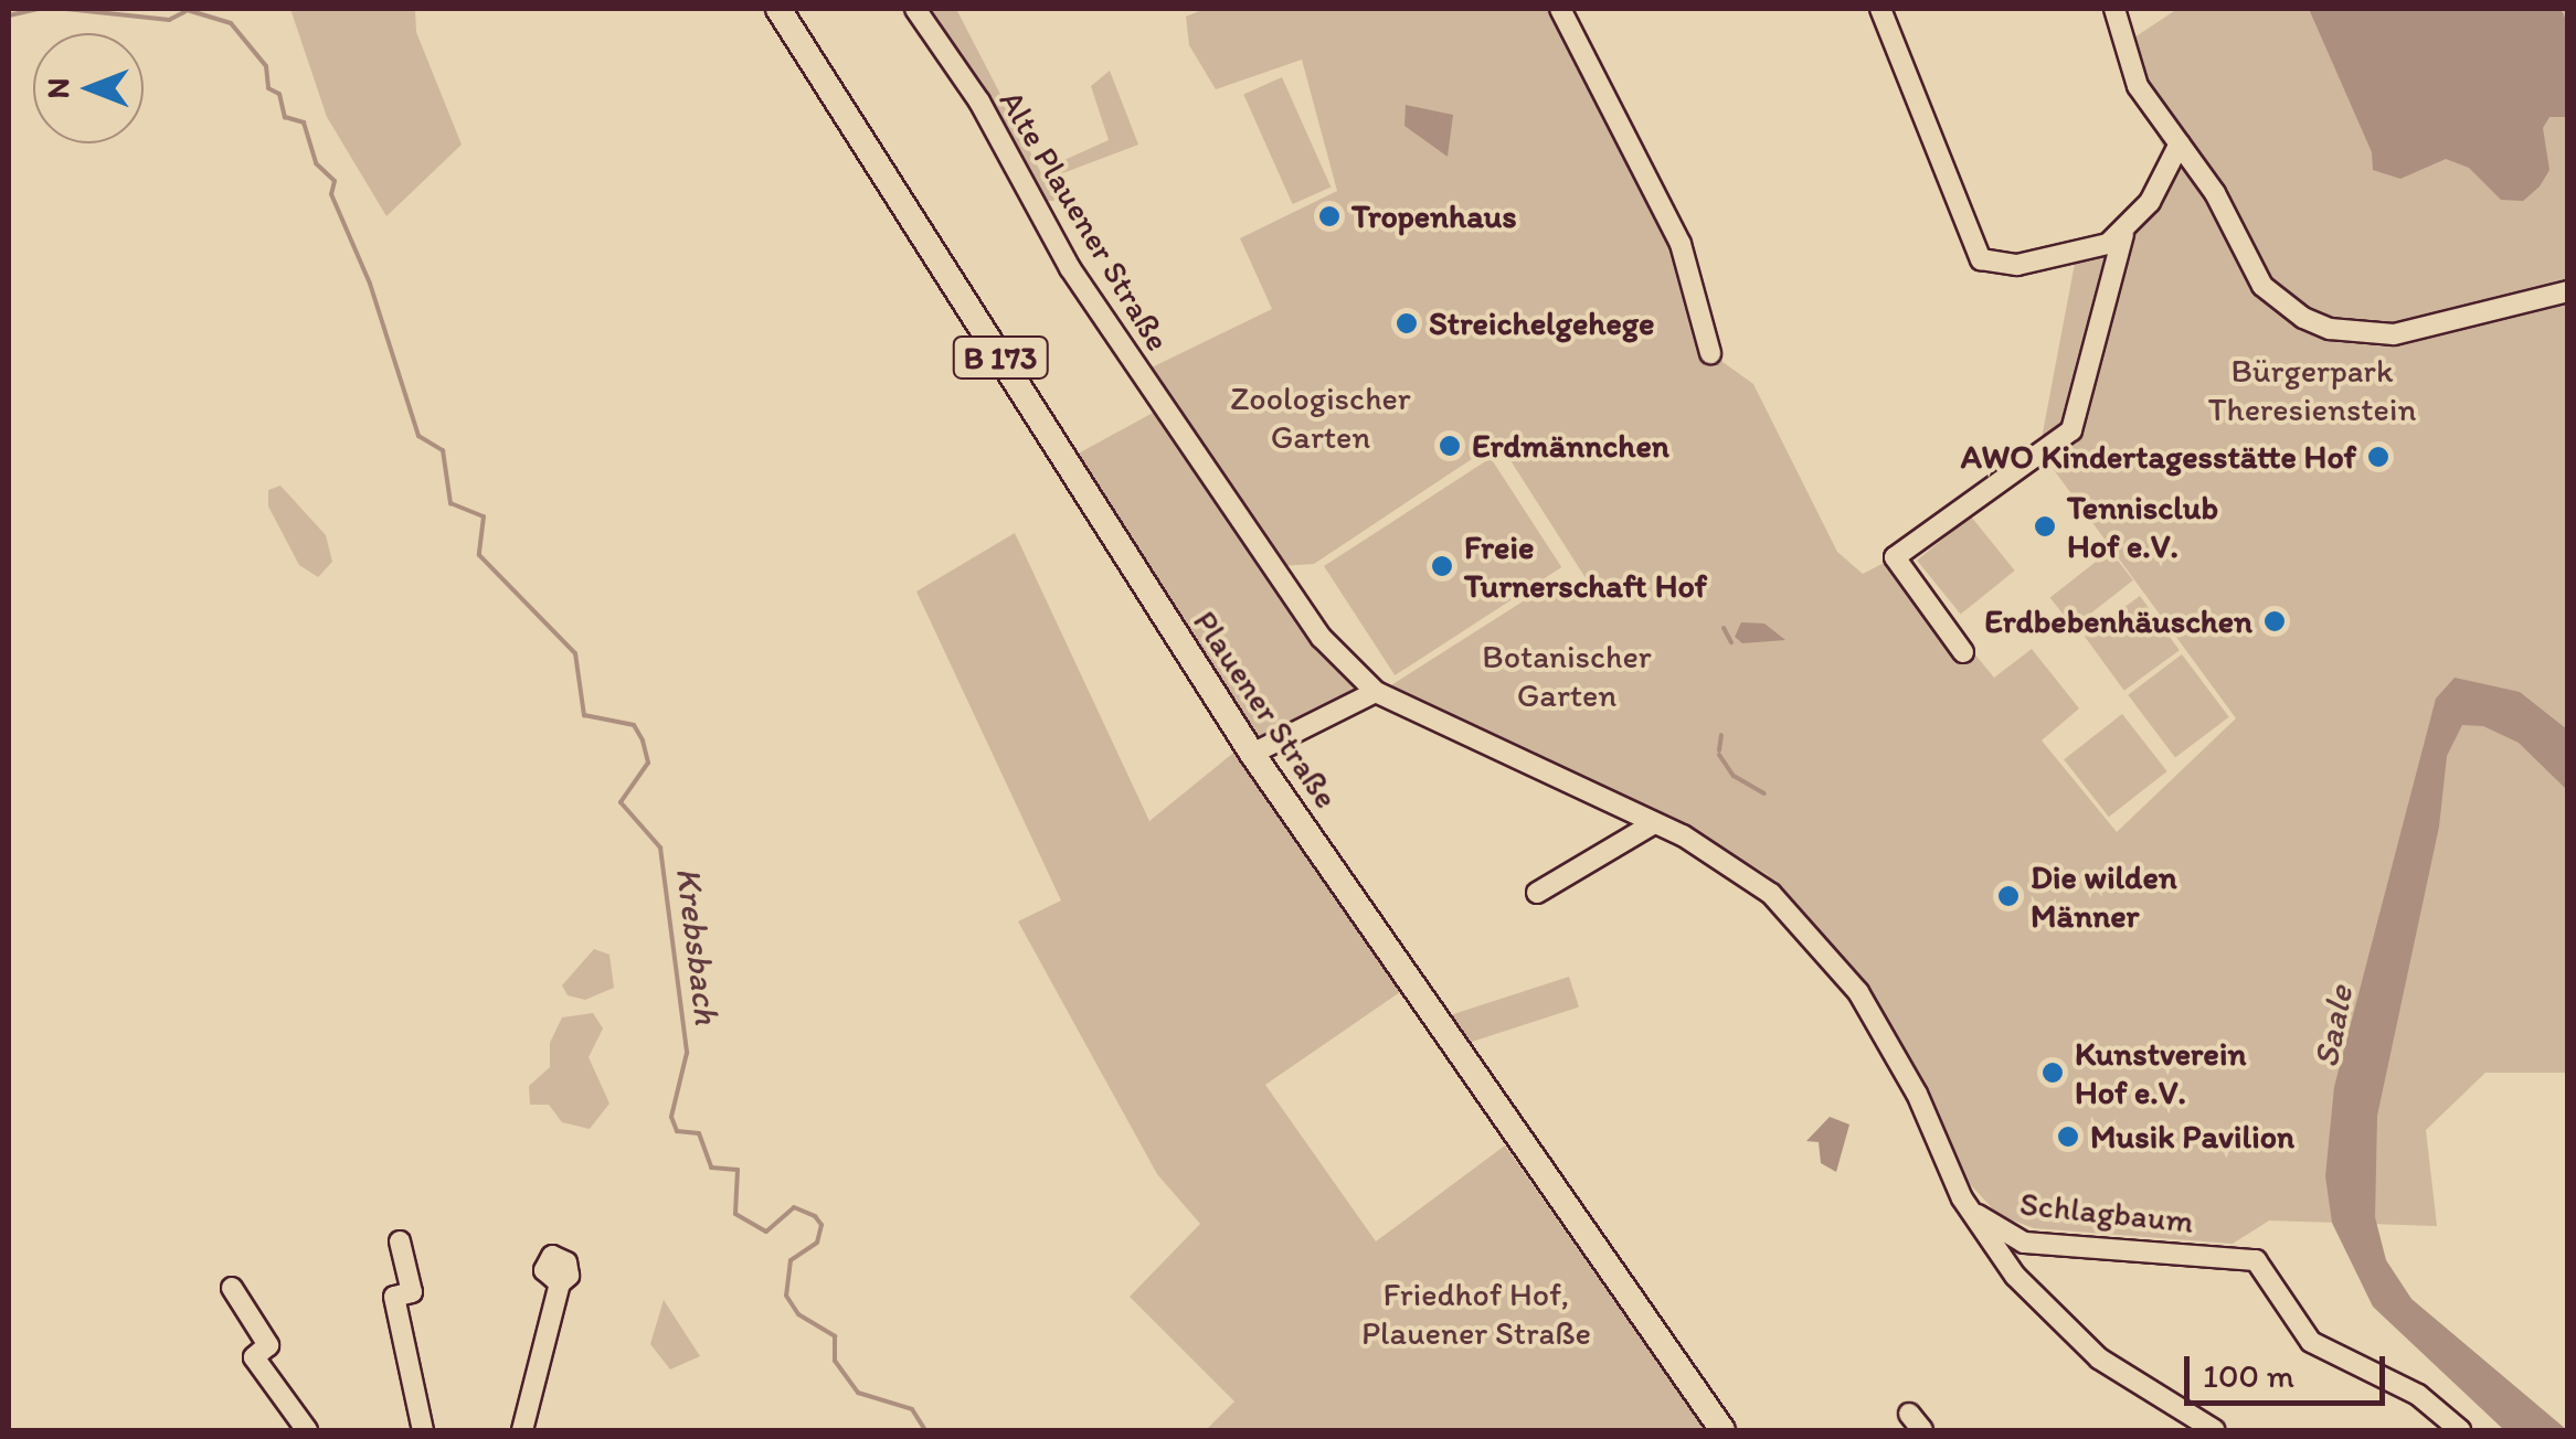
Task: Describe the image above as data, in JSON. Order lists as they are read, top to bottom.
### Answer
{
  "streets": {
    "main road": ["B 173", "Plauener Straße"],
    "street": ["Alte Plauener Straße", "Schlagbaum"]
  },
  "crossings": [
    ["Alte Plauener Straße", "Schlagbaum"]
  ],
  "water": ["Krebsbach", "Saale"],
  "parks": [
    "Bürgerpark Theresienstein",
    "Zoologischer Garten",
    "Botanischer Garten",
    "Friedhof Hof, Plauener Straße"
  ],
  "places": [
    "Tropenhaus",
    "Streichelgehege",
    "Erdmännchen",
    "AWO Kindertagesstätte Hof",
    "Tennisclub Hof e.V.",
    "Freie Turnerschaft Hof",
    "Erdbebenhäuschen",
    "Die wilden Männer",
    "Kunstverein Hof e.V.",
    "Musik Pavilion"
  ],
  "scale_bar": "100 m",
  "north": "left"
}
